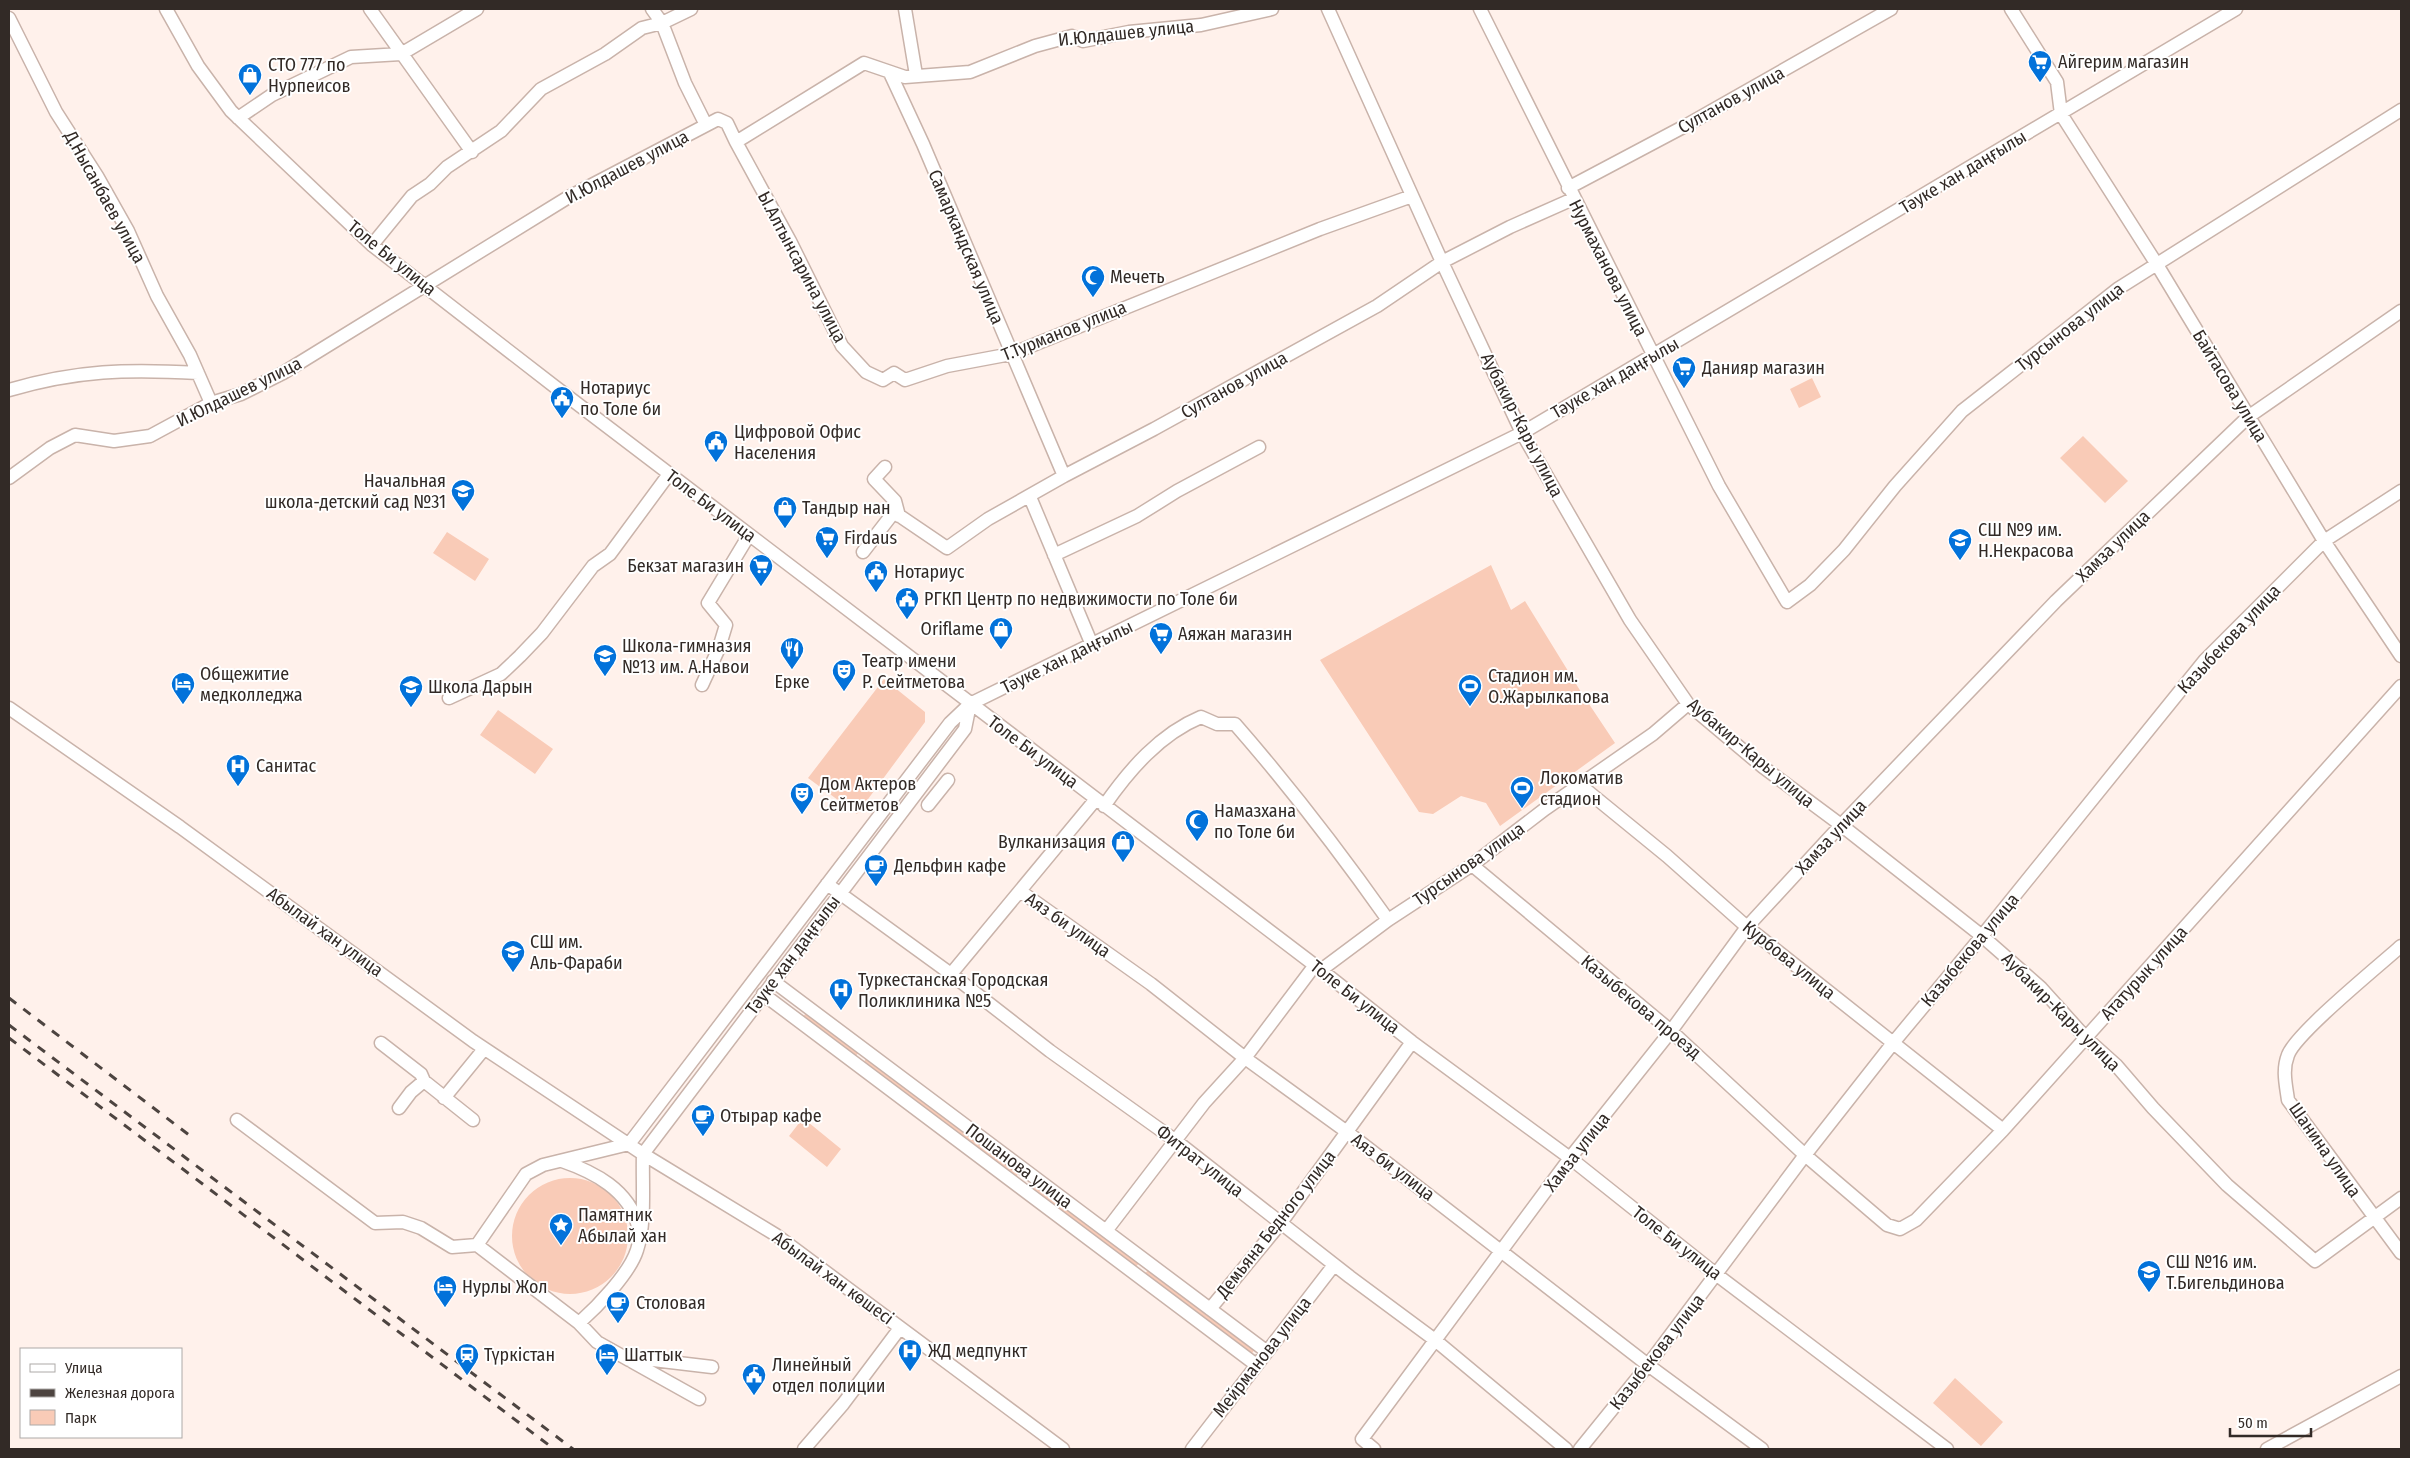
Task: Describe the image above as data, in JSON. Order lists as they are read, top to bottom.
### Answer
{
  "streets": {
    "street": [
      "И.Юлдашев улица",
      "Султанов улица",
      "Тәуке хан даңғылы",
      "Д.Нысанбаев улица",
      "Самаркандская улица",
      "Толе Би улица",
      "Ы.Алтынсарина улица",
      "Нурмаханова улица",
      "Турсынова улица",
      "Т.Турманов улица",
      "Байтасова улица",
      "Аубакир-Кары улица",
      "Хамза улица",
      "Казыбекова улица",
      "Аяз би улица",
      "Абылай хан улица",
      "Курбова улица",
      "Ататурык улица",
      "Казыбекова проезд",
      "Шанина улица",
      "Фитрат улица",
      "Пошанова улица",
      "Демьяна Бедного улица",
      "Абылай хан көшесі",
      "Мейрманова улица"
    ]
  },
  "crossings": [
    ["И.Юлдашев улица", "Д.Нысанбаев улица"],
    ["И.Юлдашев улица", "Самаркандская улица"],
    ["И.Юлдашев улица", "Толе Би улица"],
    ["И.Юлдашев улица", "Ы.Алтынсарина улица"],
    ["Султанов улица", "Самаркандская улица"],
    ["Султанов улица", "Нурмаханова улица"],
    ["Султанов улица", "Аубакир-Кары улица"],
    ["Тәуке хан даңғылы", "Толе Би улица"],
    ["Тәуке хан даңғылы", "Нурмаханова улица"],
    ["Тәуке хан даңғылы", "Байтасова улица"],
    ["Тәуке хан даңғылы", "Аубакир-Кары улица"],
    ["Тәуке хан даңғылы", "Абылай хан улица"],
    ["Тәуке хан даңғылы", "Фитрат улица"],
    ["Тәуке хан даңғылы", "Пошанова улица"],
    ["Тәуке хан даңғылы", "Абылай хан көшесі"],
    ["Самаркандская улица", "Т.Турманов улица"],
    ["Толе Би улица", "Турсынова улица"],
    ["Толе Би улица", "Хамза улица"],
    ["Толе Би улица", "Казыбекова улица"],
    ["Толе Би улица", "Демьяна Бедного улица"],
    ["Ы.Алтынсарина улица", "Т.Турманов улица"],
    ["Нурмаханова улица", "Турсынова улица"],
    ["Турсынова улица", "Байтасова улица"],
    ["Турсынова улица", "Аубакир-Кары улица"],
    ["Турсынова улица", "Аяз би улица"],
    ["Турсынова улица", "Курбова улица"],
    ["Турсынова улица", "Казыбекова проезд"],
    ["Турсынова улица", "Фитрат улица"],
    ["Турсынова улица", "Пошанова улица"],
    ["Т.Турманов улица", "Аубакир-Кары улица"],
    ["Байтасова улица", "Хамза улица"],
    ["Байтасова улица", "Казыбекова улица"],
    ["Аубакир-Кары улица", "Хамза улица"],
    ["Аубакир-Кары улица", "Казыбекова улица"],
    ["Аубакир-Кары улица", "Ататурык улица"],
    ["Аубакир-Кары улица", "Шанина улица"],
    ["Хамза улица", "Аяз би улица"],
    ["Хамза улица", "Курбова улица"],
    ["Хамза улица", "Казыбекова проезд"],
    ["Хамза улица", "Фитрат улица"],
    ["Казыбекова улица", "Аяз би улица"],
    ["Казыбекова улица", "Курбова улица"],
    ["Казыбекова улица", "Ататурык улица"],
    ["Казыбекова улица", "Казыбекова проезд"],
    ["Аяз би улица", "Демьяна Бедного улица"],
    ["Абылай хан улица", "Абылай хан көшесі"],
    ["Курбова улица", "Ататурык улица"],
    ["Ататурык улица", "Казыбекова проезд"],
    ["Фитрат улица", "Демьяна Бедного улица"],
    ["Фитрат улица", "Мейрманова улица"],
    ["Пошанова улица", "Демьяна Бедного улица"],
    ["Пошанова улица", "Мейрманова улица"]
  ],
  "places": {
    "supermarket": [
      "Айгерим магазин",
      "Данияр магазин",
      "Firdaus",
      "Бекзат магазин",
      "Аяжан магазин"
    ],
    "shop": [
      "СТО 777 по Нурпеисов",
      "Тандыр нан",
      "Oriflame",
      "Вулканизация"
    ],
    "mosque": ["Мечеть", "Намазхана по Толе би"],
    "public building": [
      "Нотариус по Толе би",
      "Цифровой Офис Населения",
      "Нотариус",
      "РГКП Центр по недвижимости по Толе би",
      "Линейный отдел полиции"
    ],
    "school or university": [
      "Начальная школа-детский сад №31",
      "СШ №9 им. Н.Некрасова",
      "Школа-гимназия №13 им. А.Навои",
      "Школа Дарын",
      "СШ им. Аль-Фараби",
      "СШ №16 им. Т.Бигельдинова"
    ],
    "restaurant": ["Ерке"],
    "theatre": ["Театр имени Р. Сейтметова", "Дом Актеров Сейтметов"],
    "hotel": ["Общежитие медколледжа", "Нурлы Жол", "Шаттык"],
    "sports": ["Стадион им. О.Жарылкапова", "Локоматив стадион"],
    "hospital": ["Санитас", "Туркестанская Городская Поликлиника №5", "ЖД медпункт"],
    "cafe": ["Дельфин кафе", "Отырар кафе", "Столовая"],
    "place": ["Памятник Абылай хан"],
    "station": ["Түркістан"]
  },
  "legend": ["Улица", "Железная дорога", "Парк"],
  "scale_bar": "50 m"
}
